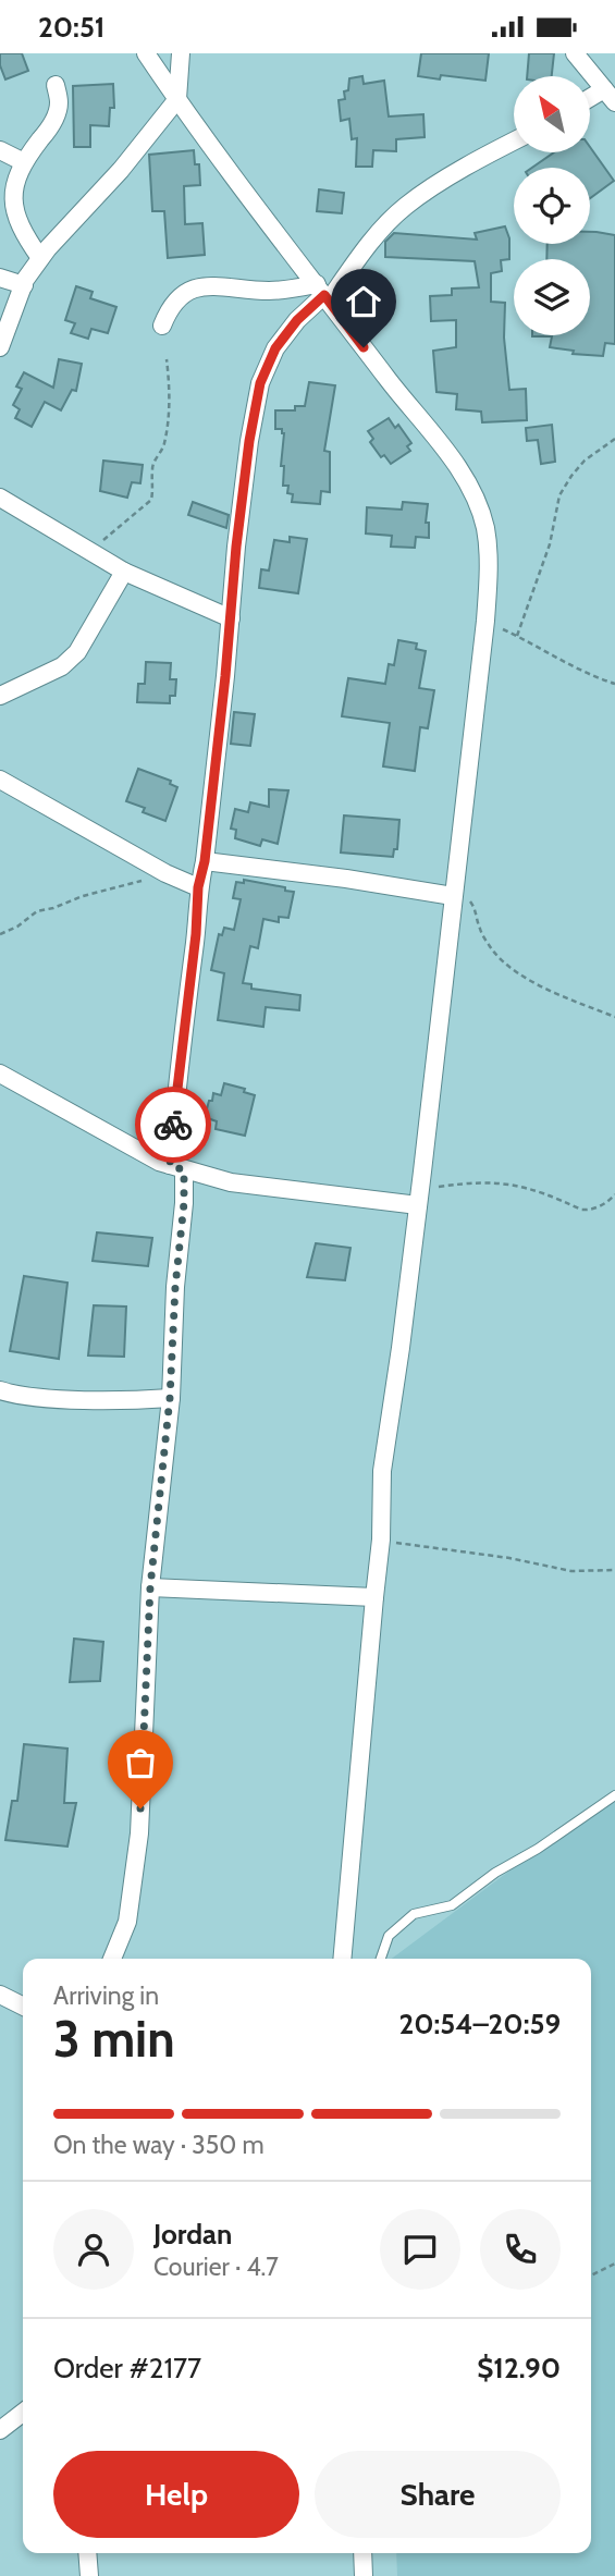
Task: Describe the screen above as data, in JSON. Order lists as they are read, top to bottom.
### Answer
{
  "north": "top left",
  "page": {
    "status": "20:51",
    "heading": ["3 min", "Arriving in", "20:54–20:59"],
    "panel": [
      "Jordan",
      "Courier · 4.7",
      "Order #2177",
      "$12.90"
    ],
    "bar": "On the way · 350 m",
    "buttons": ["Help", "Share"]
  }
}
